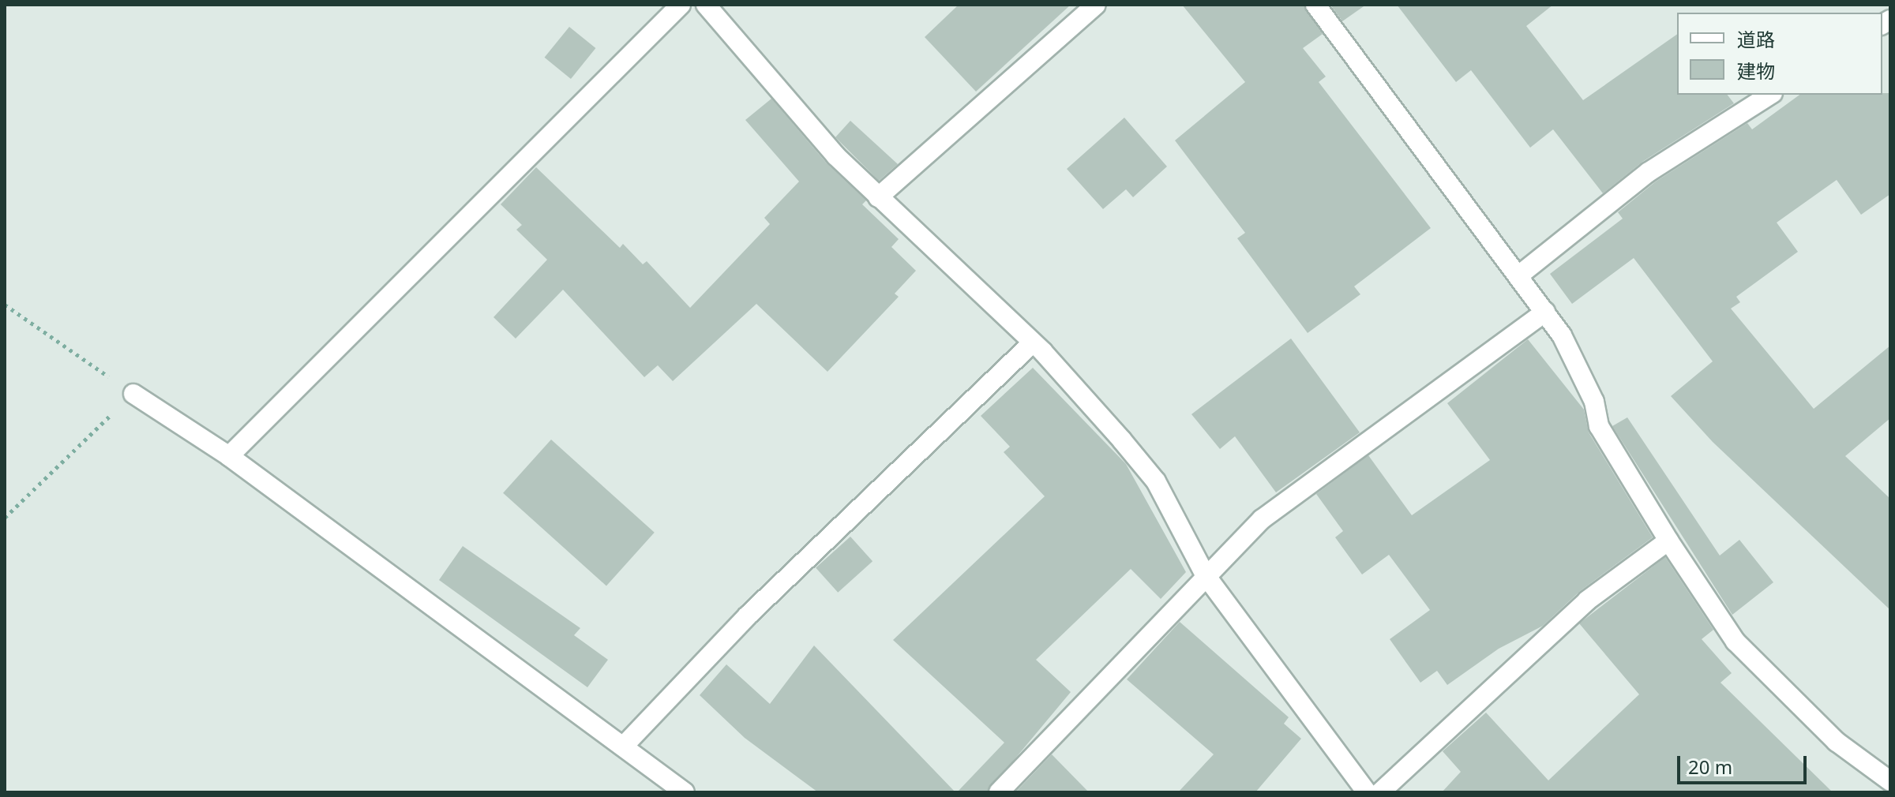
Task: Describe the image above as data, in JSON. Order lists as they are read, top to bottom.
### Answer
{
  "legend": ["道路", "建物"],
  "scale_bar": "20 m"
}
